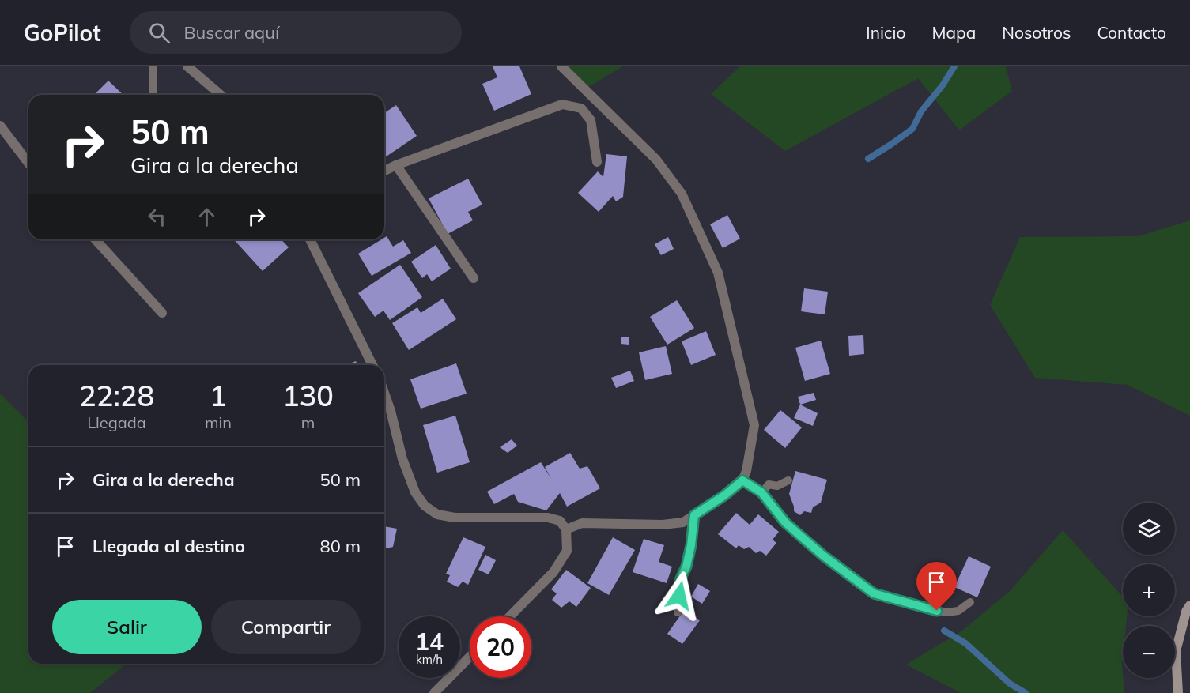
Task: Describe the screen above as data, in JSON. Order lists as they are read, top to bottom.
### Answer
{
  "page": {
    "header": "GoPilot",
    "search": "Buscar aquí",
    "nav": [
      "Inicio",
      "Mapa",
      "Nosotros",
      "Contacto"
    ],
    "turn": ["50 m", "Gira a la derecha"],
    "eta": [
      "22:28",
      "Llegada",
      "1",
      "min",
      "130",
      "m"
    ],
    "list": [
      {
        "name": "Gira a la derecha",
        "value": "50 m"
      },
      {
        "name": "Llegada al destino",
        "value": "80 m"
      }
    ],
    "map_buttons": ["+", "−"],
    "buttons": ["Salir", "Compartir"],
    "speed": "14 km/h",
    "limit": "20"
  }
}
